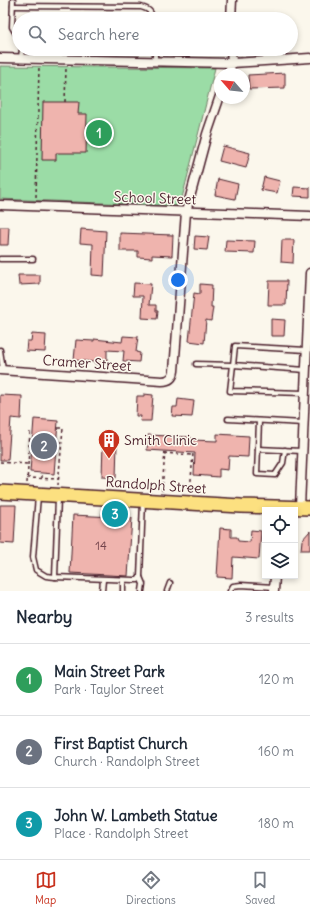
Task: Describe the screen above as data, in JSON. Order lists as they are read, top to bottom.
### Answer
{
  "streets": {
    "main road": ["Randolph Street"],
    "street": ["School Street", "Cramer Street"]
  },
  "crossings": [
    ["School Street", "Cramer Street"]
  ],
  "places": {
    "building": ["Smith Clinic"]
  },
  "house_numbers": ["14"],
  "north": "top left",
  "page": {
    "search": "Search here",
    "pins": ["1", "2", "3"],
    "heading": ["Nearby", "3 results"],
    "list": [
      {
        "mark": "1",
        "name": "Main Street Park",
        "note": "Park · Taylor Street",
        "value": "120 m"
      },
      {
        "mark": "2",
        "name": "First Baptist Church",
        "note": "Church · Randolph Street",
        "value": "160 m"
      },
      {
        "mark": "3",
        "name": "John W. Lambeth Statue",
        "note": "Place · Randolph Street",
        "value": "180 m"
      }
    ],
    "nav": ["Map", "Directions", "Saved"]
  }
}
